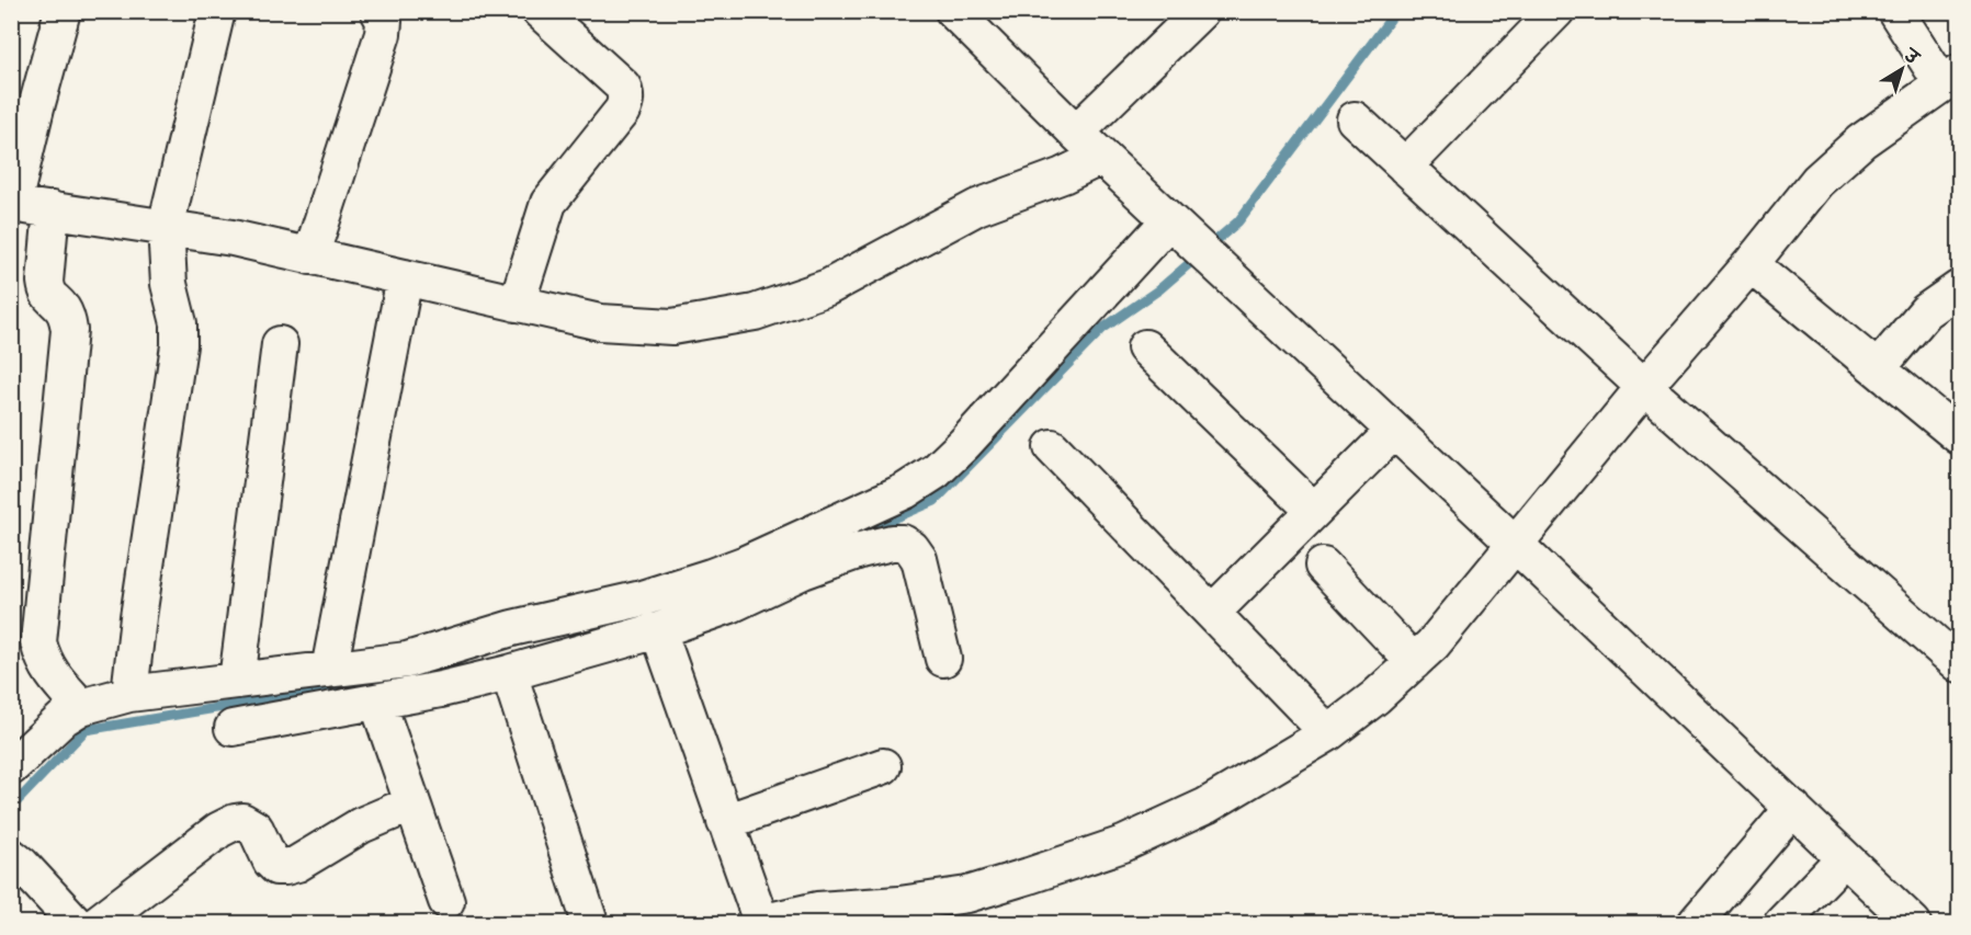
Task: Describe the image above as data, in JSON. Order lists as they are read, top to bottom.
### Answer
{
  "north": "top right"
}
